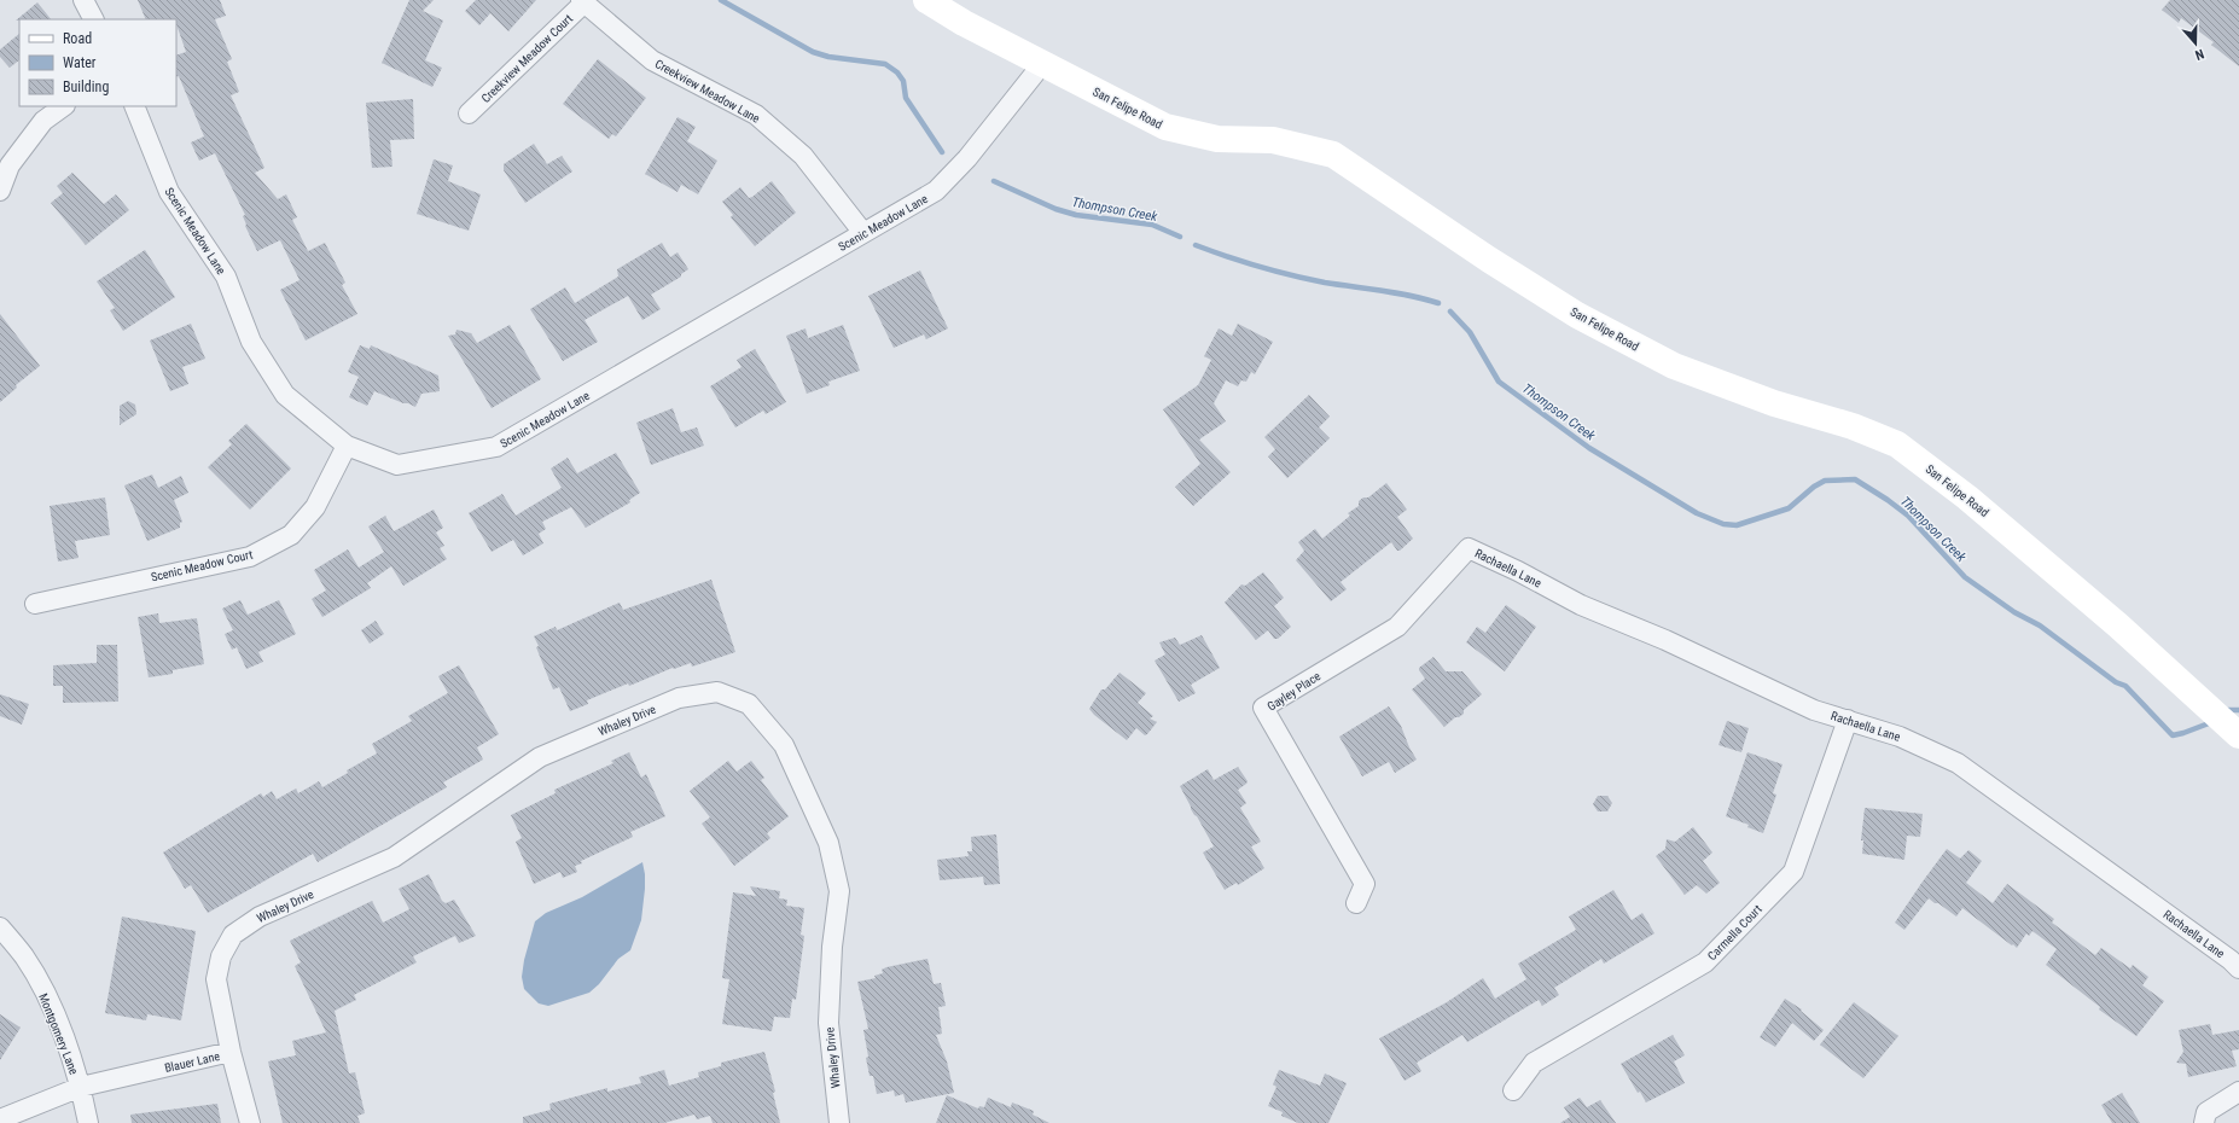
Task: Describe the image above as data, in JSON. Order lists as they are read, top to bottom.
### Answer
{
  "streets": {
    "street": [
      "Creekview Meadow Court",
      "Creekview Meadow Lane",
      "San Felipe Road",
      "Scenic Meadow Lane",
      "Scenic Meadow Court",
      "Rachaella Lane",
      "Gayley Place",
      "Whaley Drive",
      "Carmella Court",
      "Montgomery Lane",
      "Blauer Lane"
    ]
  },
  "crossings": [
    ["Creekview Meadow Court", "Creekview Meadow Lane"],
    ["Creekview Meadow Lane", "Scenic Meadow Lane"],
    ["San Felipe Road", "Scenic Meadow Lane"],
    ["Scenic Meadow Lane", "Scenic Meadow Court"],
    ["Rachaella Lane", "Gayley Place"],
    ["Rachaella Lane", "Carmella Court"],
    ["Whaley Drive", "Blauer Lane"],
    ["Montgomery Lane", "Blauer Lane"]
  ],
  "water": ["Thompson Creek"],
  "legend": ["Road", "Water", "Building"],
  "north": "bottom"
}
